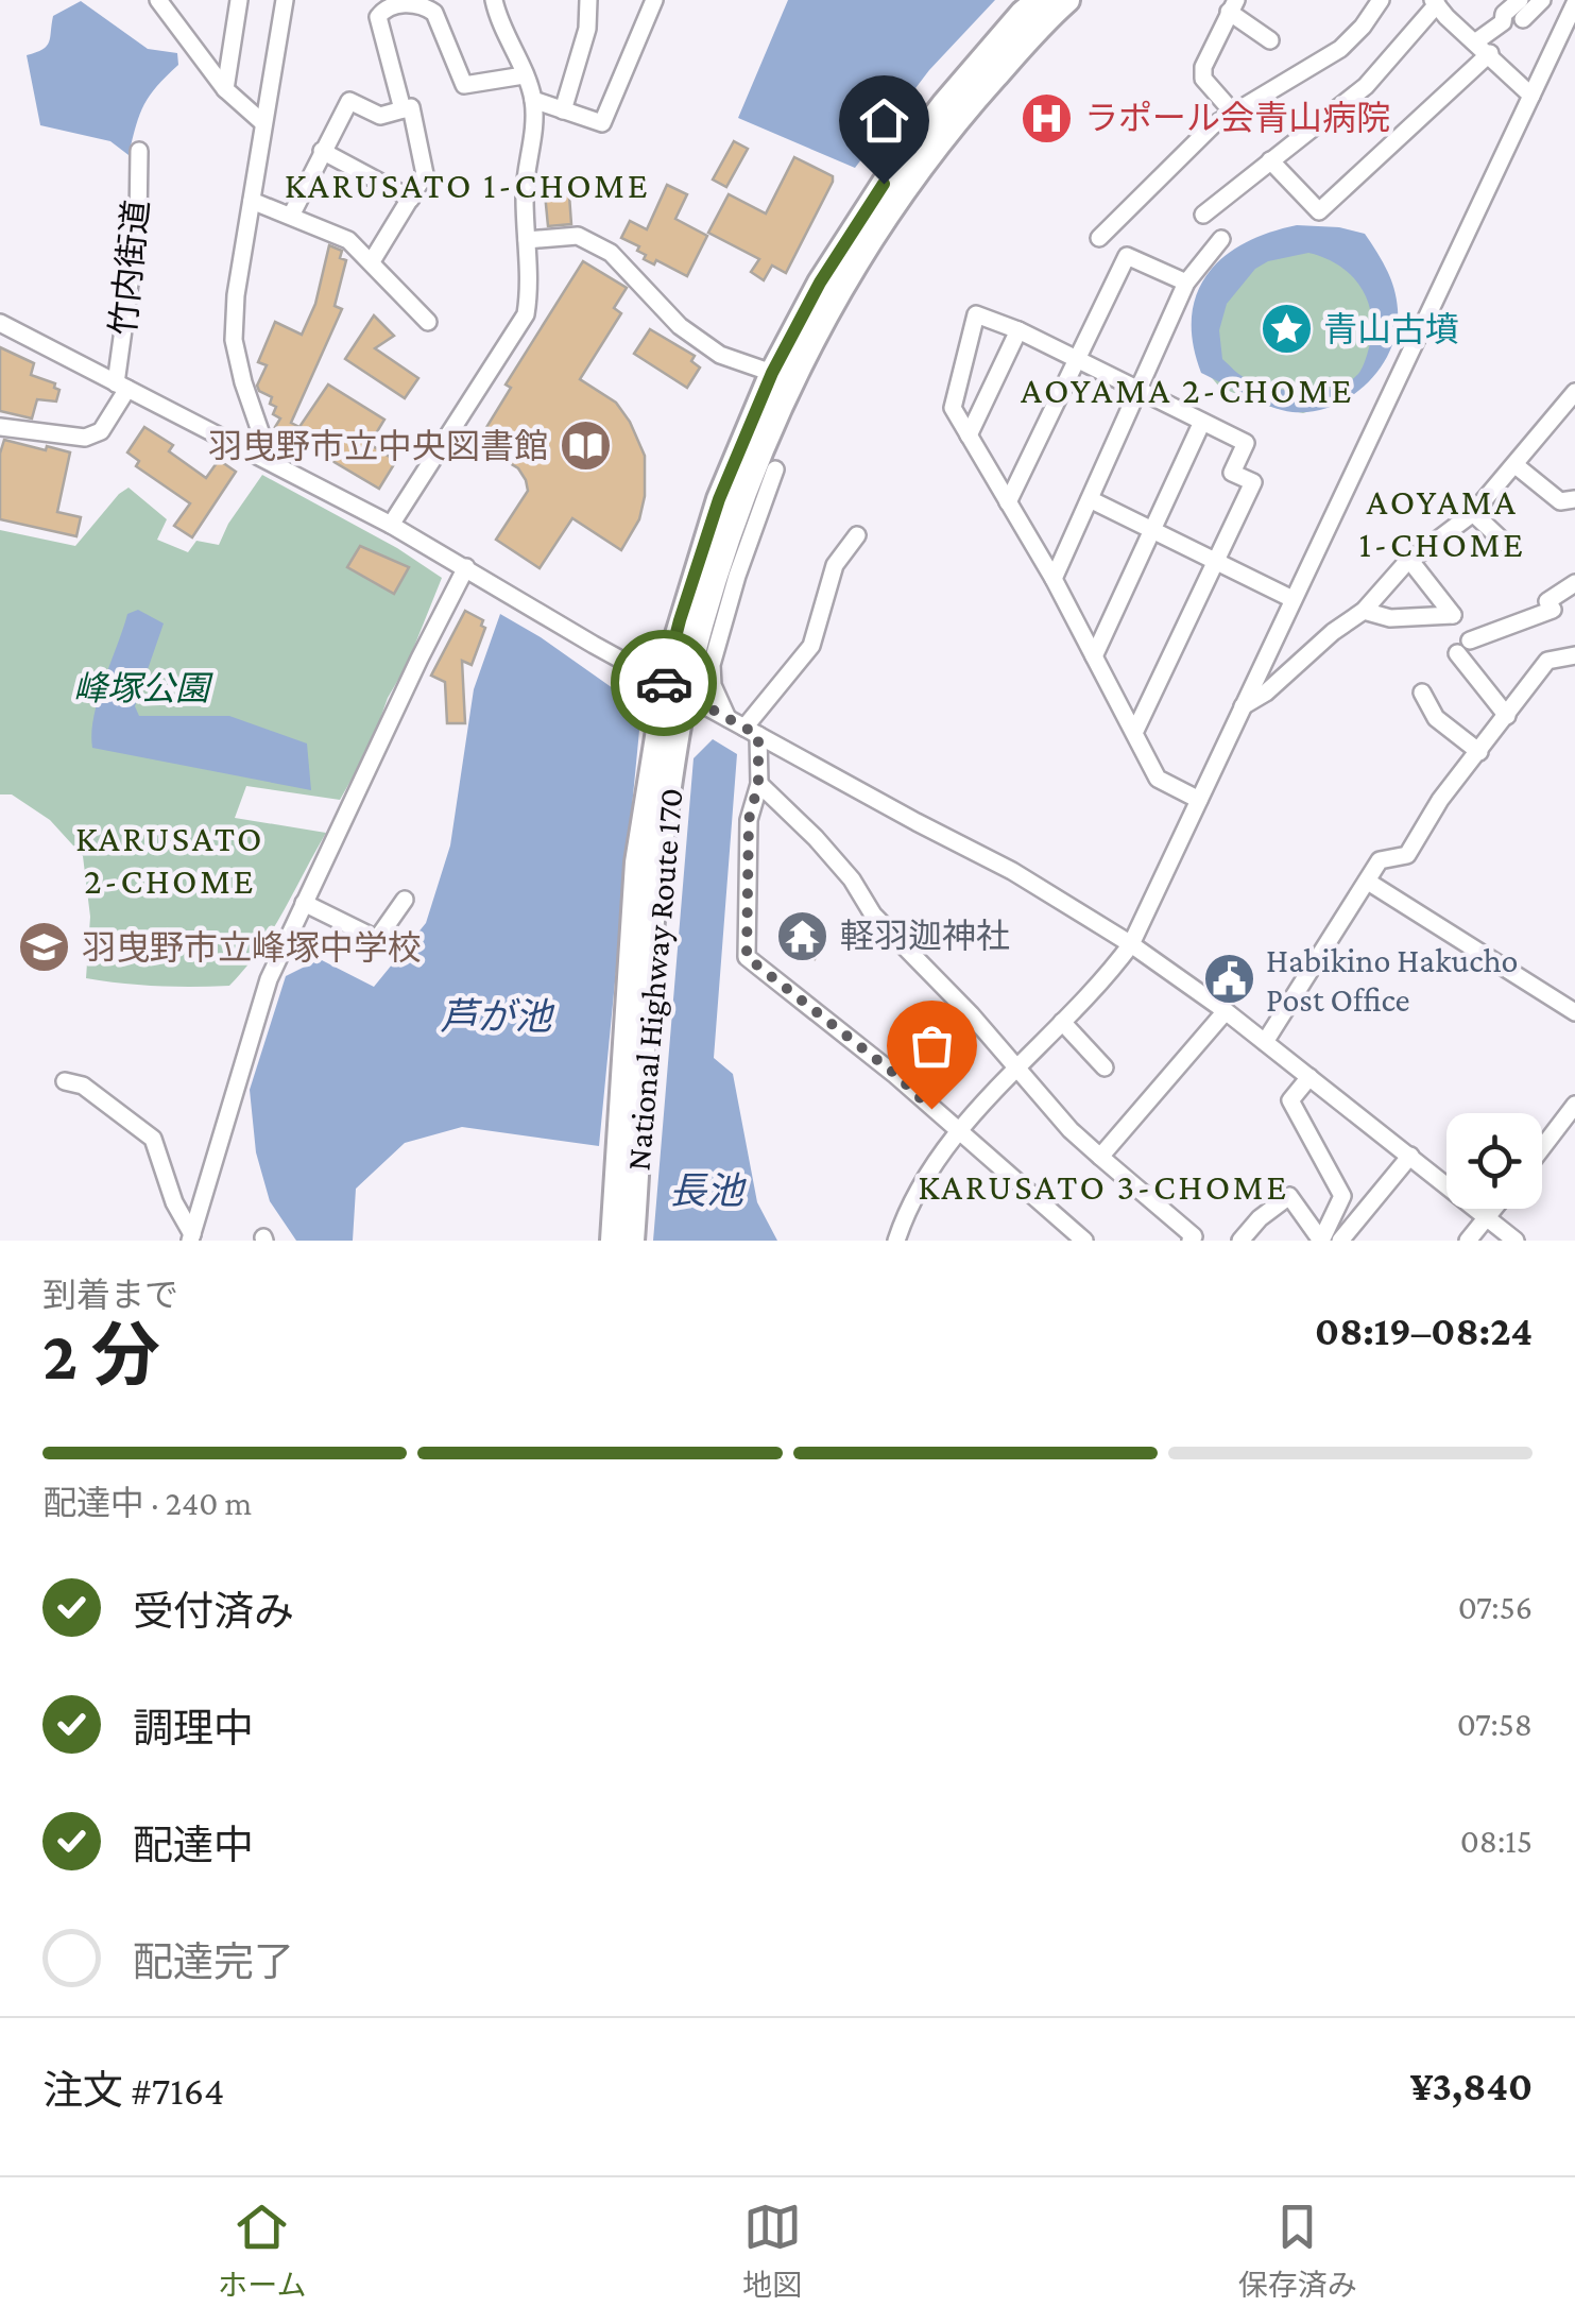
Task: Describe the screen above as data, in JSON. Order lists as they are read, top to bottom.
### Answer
{
  "streets": {
    "highway": ["National Highway Route 170"],
    "street": ["竹内街道"]
  },
  "districts": [
    "KARUSATO 1-CHOME",
    "AOYAMA 2-CHOME",
    "AOYAMA 1-CHOME",
    "KARUSATO 2-CHOME",
    "KARUSATO 3-CHOME"
  ],
  "water": ["芦が池", "長池"],
  "parks": ["峰塚公園"],
  "places": {
    "hospital": ["ラポール会青山病院"],
    "place": ["青山古墳"],
    "library": ["羽曳野市立中央図書館"],
    "temple": ["軽羽迦神社"],
    "school or university": ["羽曳野市立峰塚中学校"],
    "public building": ["Habikino Hakucho Post Office"]
  },
  "page": {
    "heading": ["2 分", "到着まで", "08:19–08:24"],
    "panel": ["注文 #7164", "¥3,840"],
    "bar": "配達中 · 240 m",
    "list": [
      ["受付済み", "07:56"],
      ["調理中", "07:58"],
      ["配達中", "08:15"],
      "配達完了"
    ],
    "tabs": ["ホーム", "地図", "保存済み"]
  }
}
